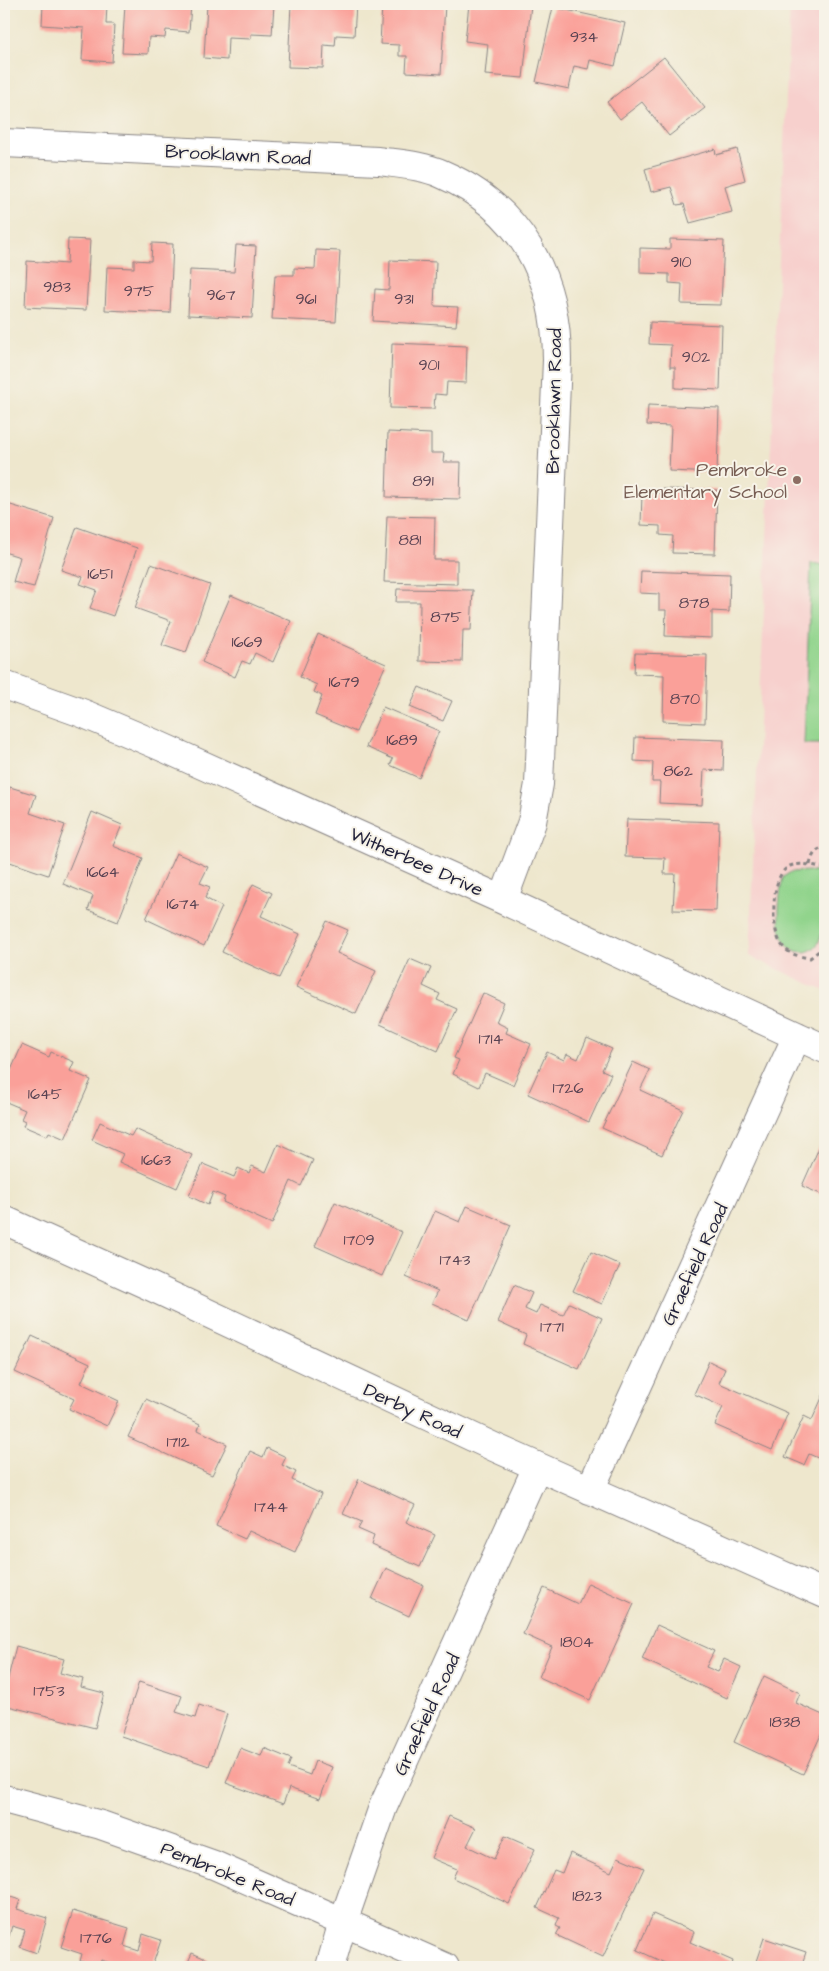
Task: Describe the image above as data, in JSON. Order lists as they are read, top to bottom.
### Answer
{
  "streets": {
    "street": [
      "Brooklawn Road",
      "Witherbee Drive",
      "Graefield Road",
      "Derby Road",
      "Pembroke Road"
    ]
  },
  "crossings": [
    ["Brooklawn Road", "Witherbee Drive"],
    ["Witherbee Drive", "Graefield Road"],
    ["Graefield Road", "Derby Road"],
    ["Graefield Road", "Pembroke Road"]
  ],
  "places": ["Pembroke Elementary School"],
  "house_numbers": [
    "934",
    "910",
    "983",
    "975",
    "967",
    "961",
    "931",
    "902",
    "901",
    "891",
    "881",
    "1651",
    "878",
    "875",
    "1669",
    "1679",
    "870",
    "1689",
    "862",
    "1664",
    "1674",
    "1714",
    "1726",
    "1645",
    "1663",
    "1709",
    "1743",
    "1771",
    "1712",
    "1744",
    "1804",
    "1753",
    "1838",
    "1823",
    "1776"
  ]
}
